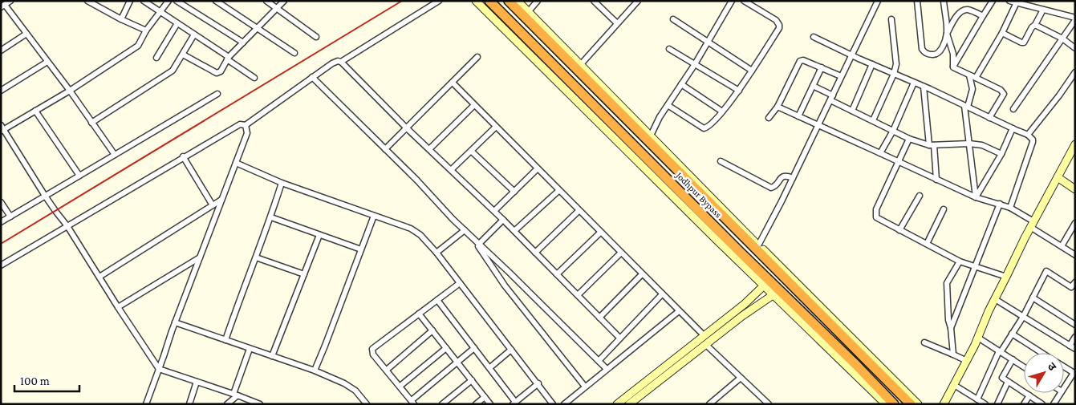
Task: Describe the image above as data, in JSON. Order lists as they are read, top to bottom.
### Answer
{
  "streets": {
    "highway": ["Jodhpur Bypass"]
  },
  "scale_bar": "100 m",
  "north": "top right"
}
